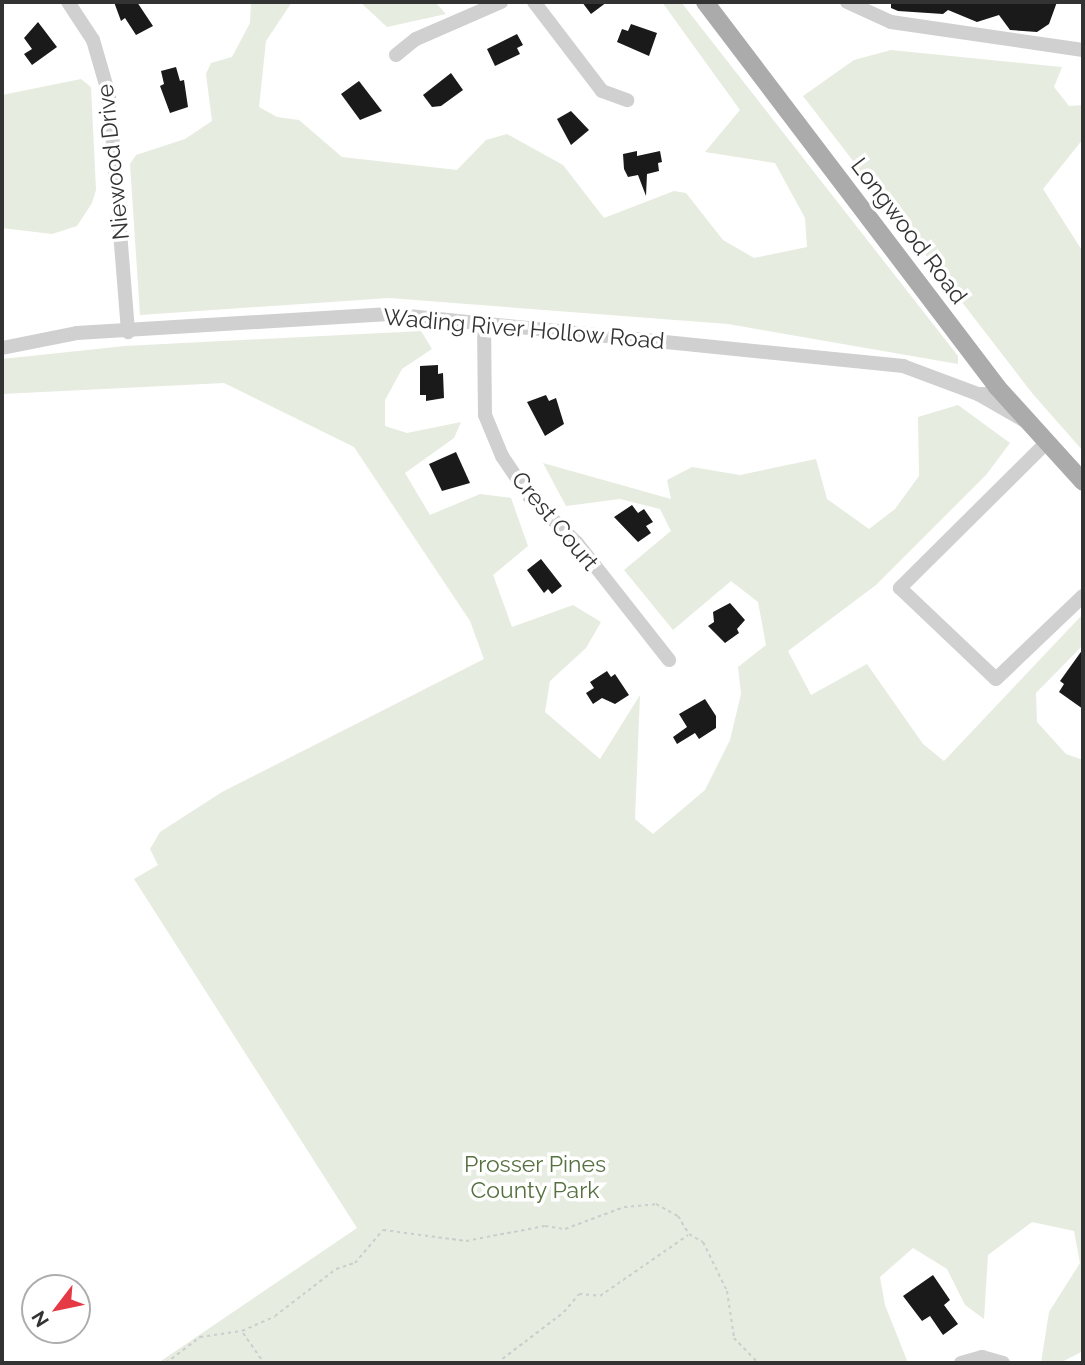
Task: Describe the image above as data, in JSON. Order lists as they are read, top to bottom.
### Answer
{
  "streets": {
    "main road": ["Longwood Road"],
    "street": ["Niewood Drive", "Wading River Hollow Road", "Crest Court"]
  },
  "crossings": [
    ["Niewood Drive", "Wading River Hollow Road"],
    ["Longwood Road", "Wading River Hollow Road"],
    ["Wading River Hollow Road", "Crest Court"]
  ],
  "parks": ["Prosser Pines County Park"],
  "north": "bottom left"
}
